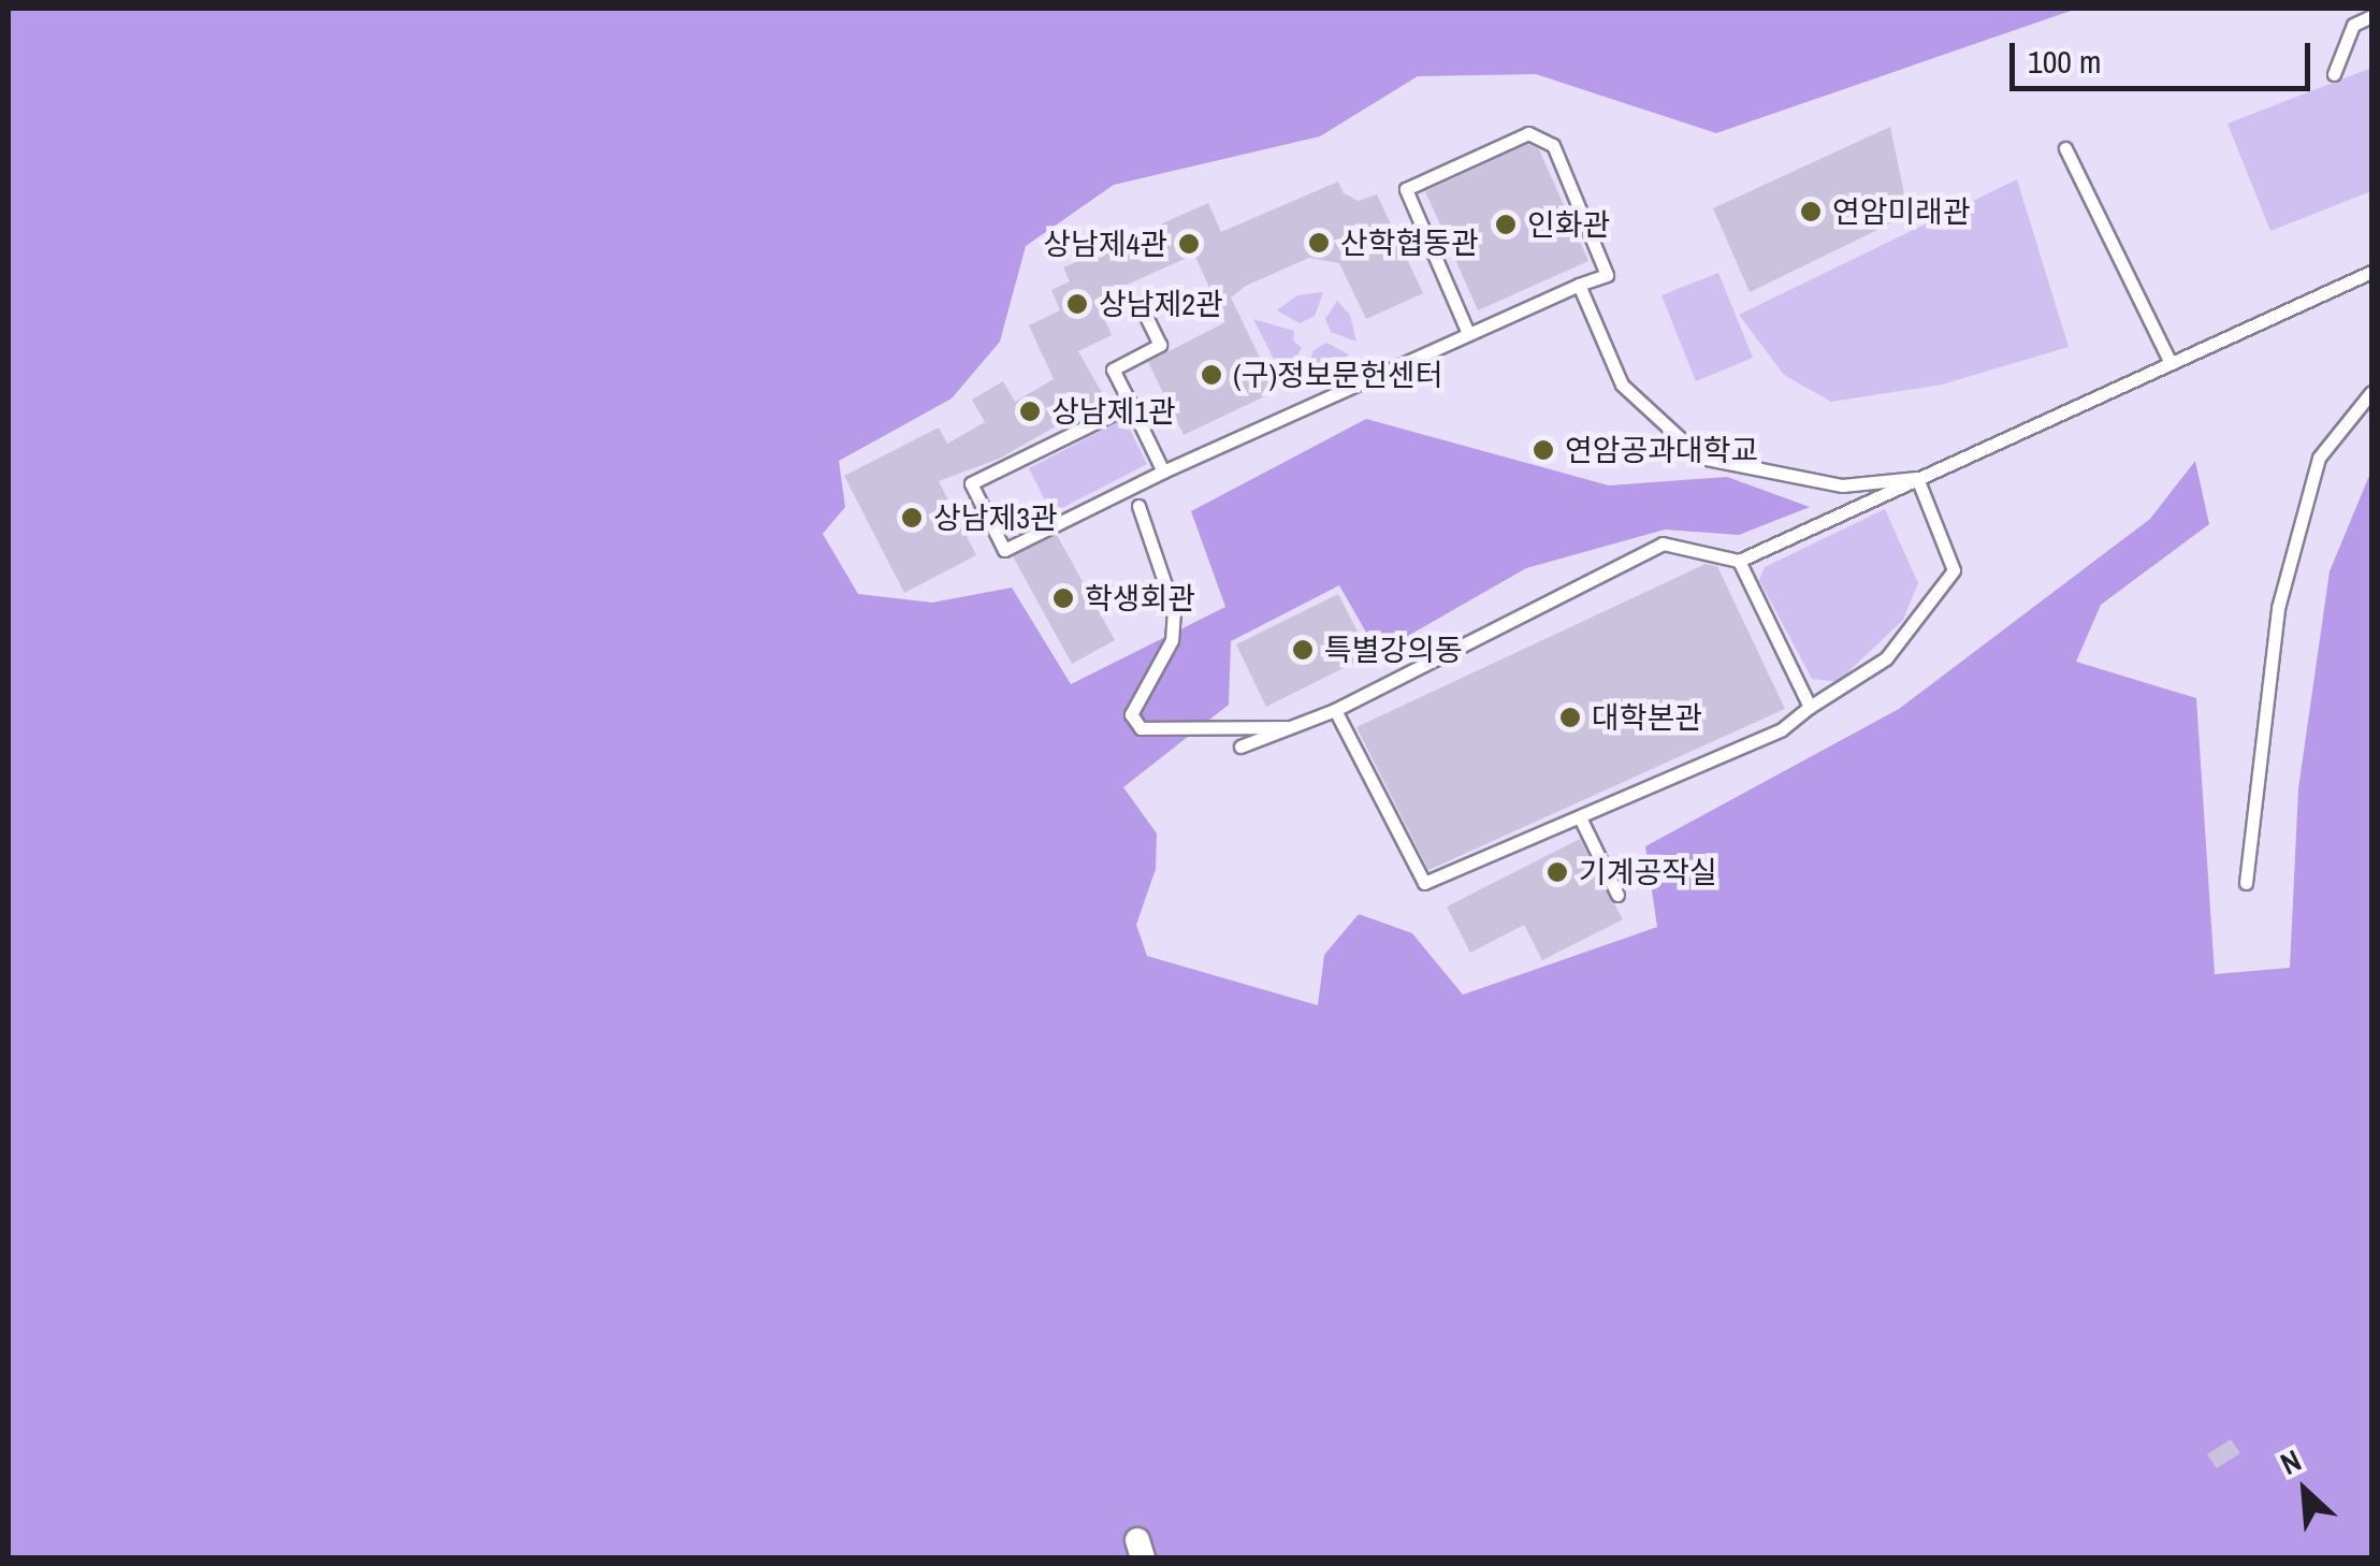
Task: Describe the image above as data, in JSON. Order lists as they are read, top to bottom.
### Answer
{
  "places": [
    "연암미래관",
    "인화관",
    "산학협동관",
    "상남제4관",
    "상남제2관",
    "(구)정보문헌센터",
    "상남제1관",
    "연암공과대학교",
    "상남제3관",
    "학생회관",
    "특별강의동",
    "대학본관",
    "기계공작실"
  ],
  "scale_bar": "100 m",
  "north": "top left"
}
